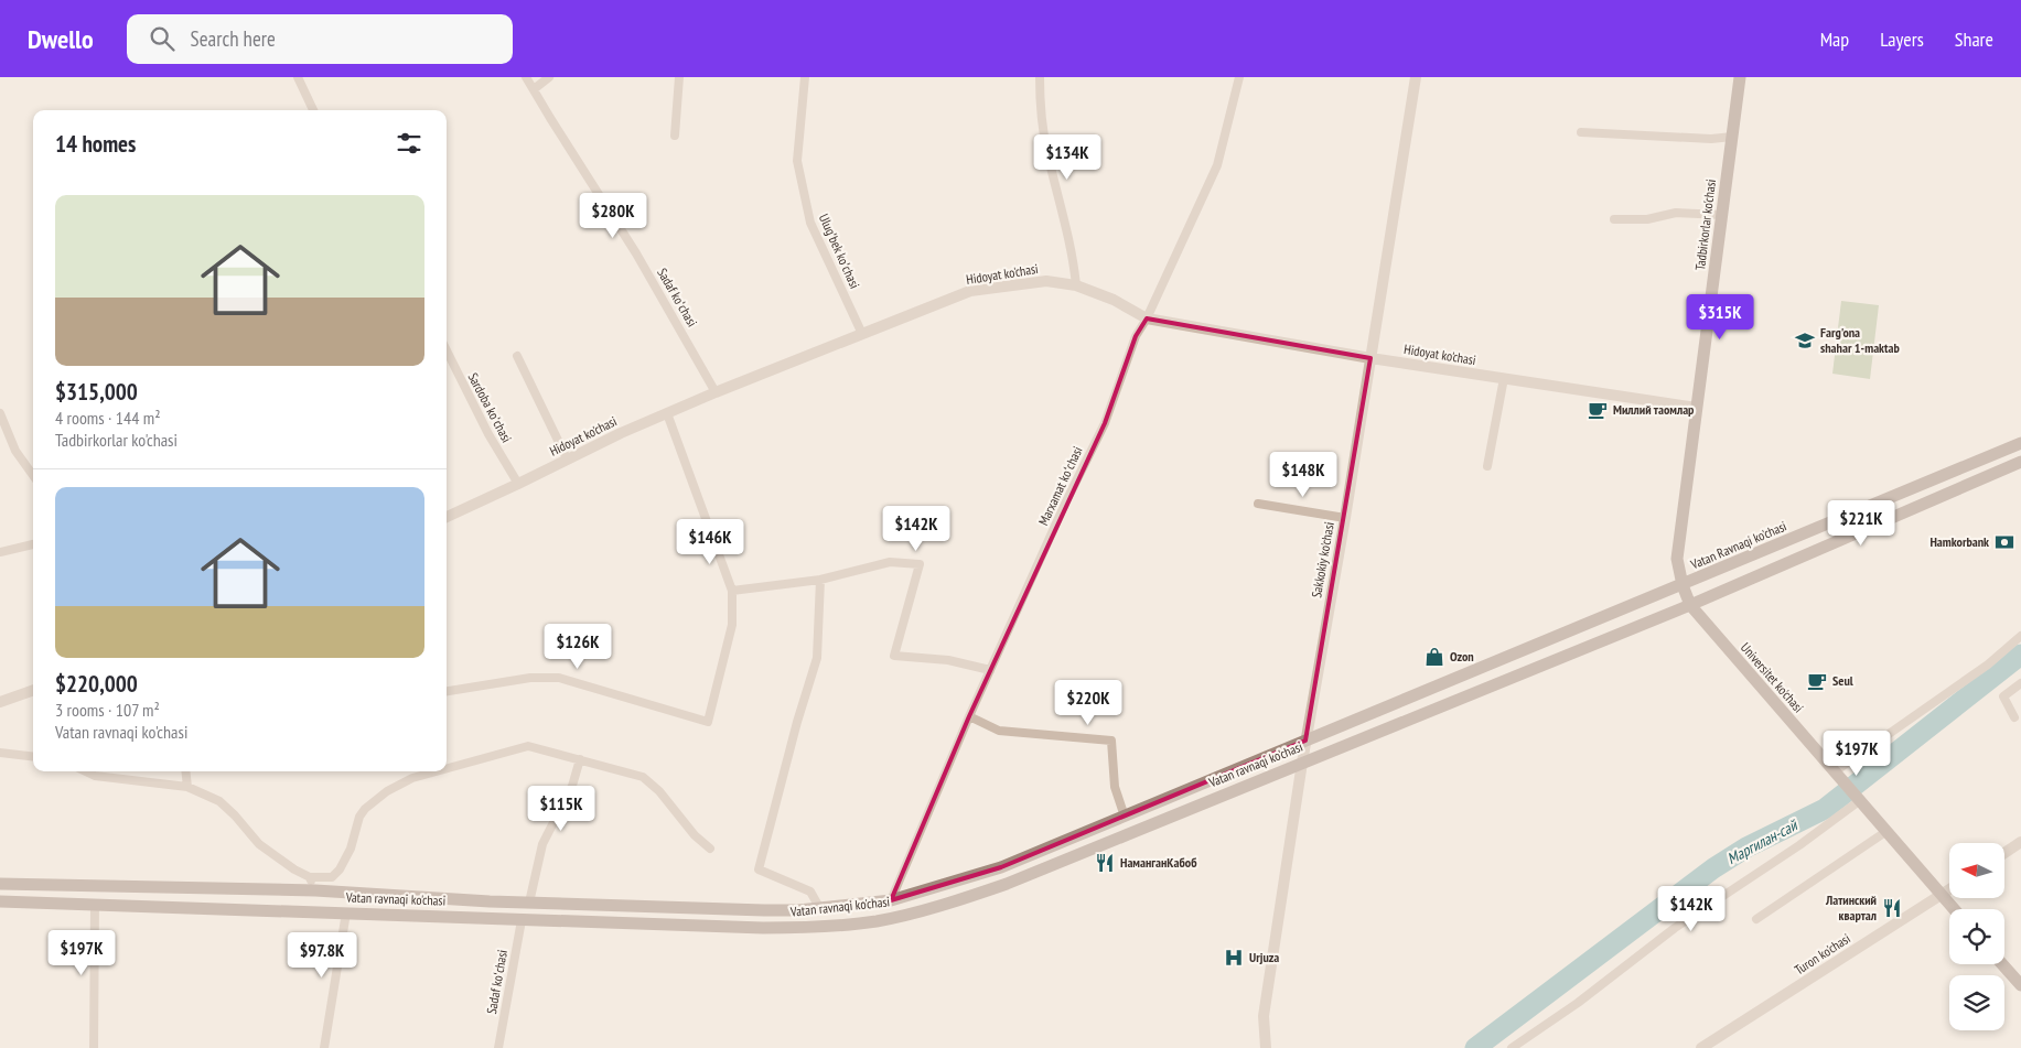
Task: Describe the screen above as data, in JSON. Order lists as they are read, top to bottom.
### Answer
{
  "streets": {
    "main road": [
      "Tadbirkorlar ko'chasi",
      "Vatan Ravnaqi ko'chasi",
      "Universitet ko'chasi",
      "Vatan ravnaqi ko'chasi"
    ],
    "street": [
      "Ulugʻbek koʻchasi",
      "Hidoyat ko'chasi",
      "Sadaf koʻchasi",
      "Sardoba koʻchasi",
      "Marxamat koʻchasi",
      "Sakkokiy ko'chasi",
      "Turon ko'chasi"
    ]
  },
  "crossings": [
    ["Tadbirkorlar ko'chasi", "Hidoyat ko'chasi"],
    ["Tadbirkorlar ko'chasi", "Vatan Ravnaqi ko'chasi"],
    ["Tadbirkorlar ko'chasi", "Universitet ko'chasi"],
    ["Tadbirkorlar ko'chasi", "Vatan ravnaqi ko'chasi"],
    ["Ulugʻbek koʻchasi", "Hidoyat ko'chasi"],
    ["Hidoyat ko'chasi", "Sadaf koʻchasi"],
    ["Hidoyat ko'chasi", "Sardoba koʻchasi"],
    ["Hidoyat ko'chasi", "Marxamat koʻchasi"],
    ["Hidoyat ko'chasi", "Sakkokiy ko'chasi"],
    ["Sadaf koʻchasi", "Vatan ravnaqi ko'chasi"],
    ["Marxamat koʻchasi", "Vatan ravnaqi ko'chasi"],
    ["Vatan Ravnaqi ko'chasi", "Vatan ravnaqi ko'chasi"],
    ["Sakkokiy ko'chasi", "Vatan ravnaqi ko'chasi"],
    ["Universitet ko'chasi", "Vatan ravnaqi ko'chasi"],
    ["Universitet ko'chasi", "Turon ko'chasi"]
  ],
  "water": ["Маргилан-сай"],
  "places": {
    "school or university": ["Farg'ona shahar 1-maktab"],
    "cafe": ["Миллий таомлар", "Seul"],
    "bank": ["Hamkorbank"],
    "shop": ["Ozon"],
    "restaurant": ["НаманганКабоб", "Латинский квартал"],
    "hospital": ["Urjuza"]
  },
  "north": "left",
  "page": {
    "header": "Dwello",
    "search": "Search here",
    "nav": ["Map", "Layers", "Share"],
    "heading": "14 homes",
    "price": [
      "$134K",
      "$280K",
      "$315K",
      "$148K",
      "$221K",
      "$142K",
      "$146K",
      "$126K",
      "$220K",
      "$197K",
      "$115K",
      "$142K",
      "$197K",
      "$97.8K"
    ],
    "list": [
      {
        "name": "$315,000",
        "note": "4 rooms · 144 m² · Tadbirkorlar ko'chasi"
      },
      {
        "name": "$220,000",
        "note": "3 rooms · 107 m² · Vatan ravnaqi ko'chasi"
      }
    ]
  }
}
